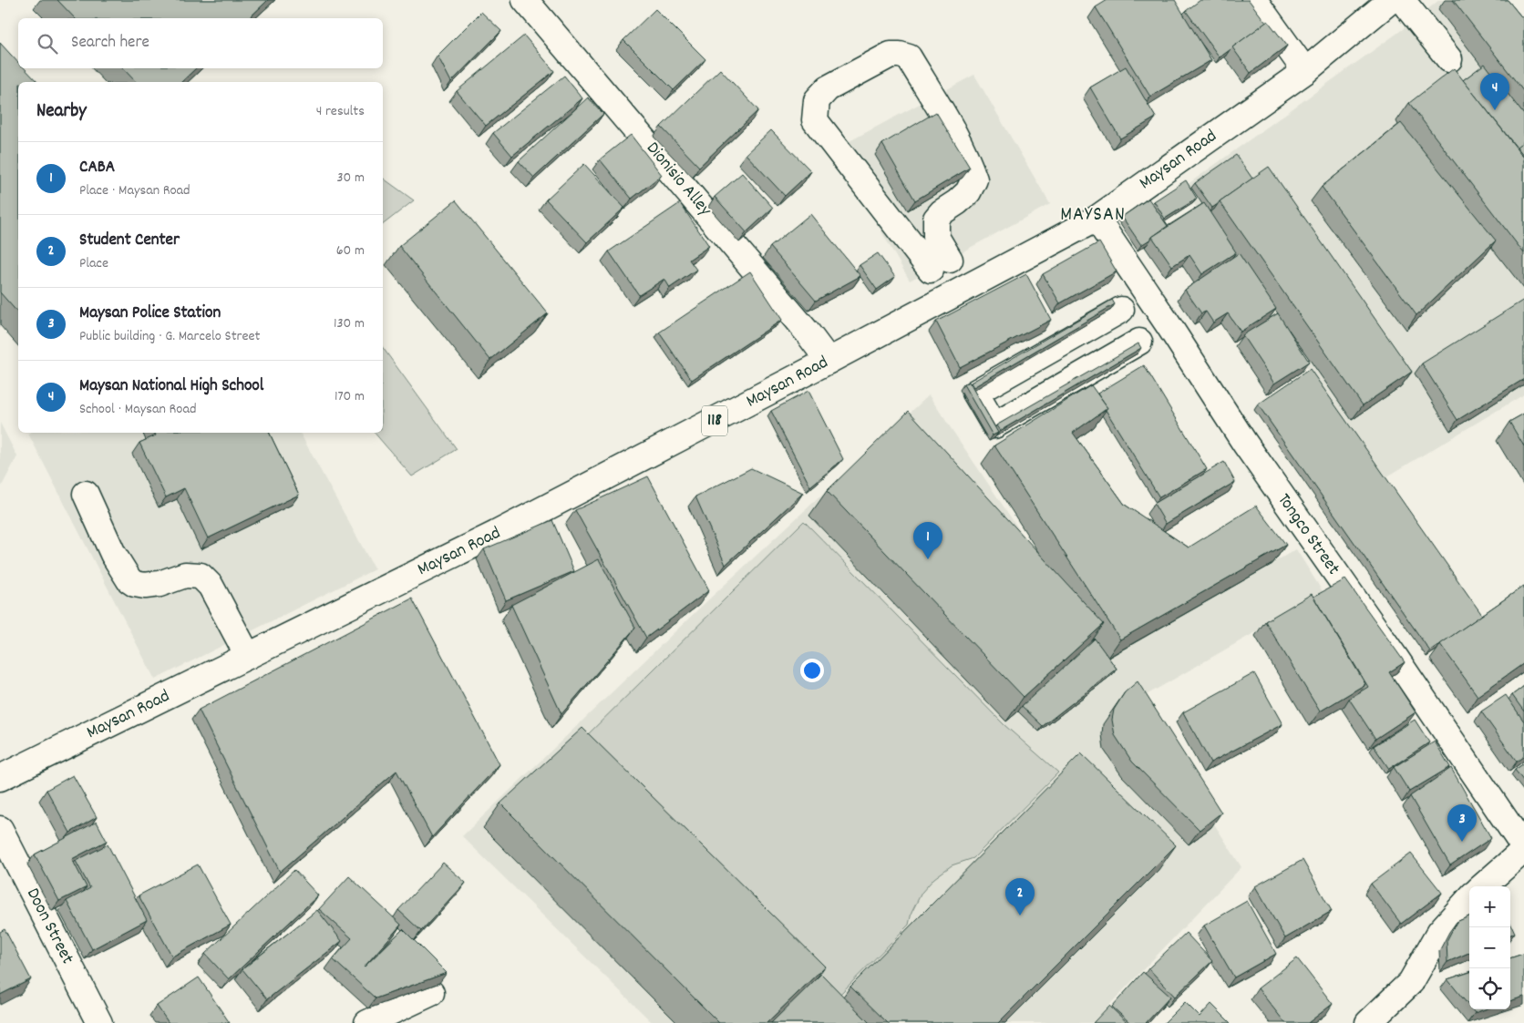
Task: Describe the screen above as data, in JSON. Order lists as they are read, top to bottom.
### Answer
{
  "streets": {
    "street": [
      "Maysan Road",
      "Dionisio Alley",
      "118",
      "Tongco Street",
      "Doon Street"
    ]
  },
  "crossings": [
    ["Maysan Road", "Dionisio Alley"],
    ["Maysan Road", "Tongco Street"]
  ],
  "districts": ["MAYSAN"],
  "page": {
    "search": "Search here",
    "pins": [
      "4",
      "1",
      "3",
      "2"
    ],
    "heading": ["Nearby", "4 results"],
    "list": [
      {
        "mark": "1",
        "name": "CABA",
        "note": "Place · Maysan Road",
        "value": "30 m"
      },
      {
        "mark": "2",
        "name": "Student Center",
        "note": "Place",
        "value": "60 m"
      },
      {
        "mark": "3",
        "name": "Maysan Police Station",
        "note": "Public building · G. Marcelo Street",
        "value": "130 m"
      },
      {
        "mark": "4",
        "name": "Maysan National High School",
        "note": "School · Maysan Road",
        "value": "170 m"
      }
    ],
    "map_buttons": ["+", "−"]
  }
}
